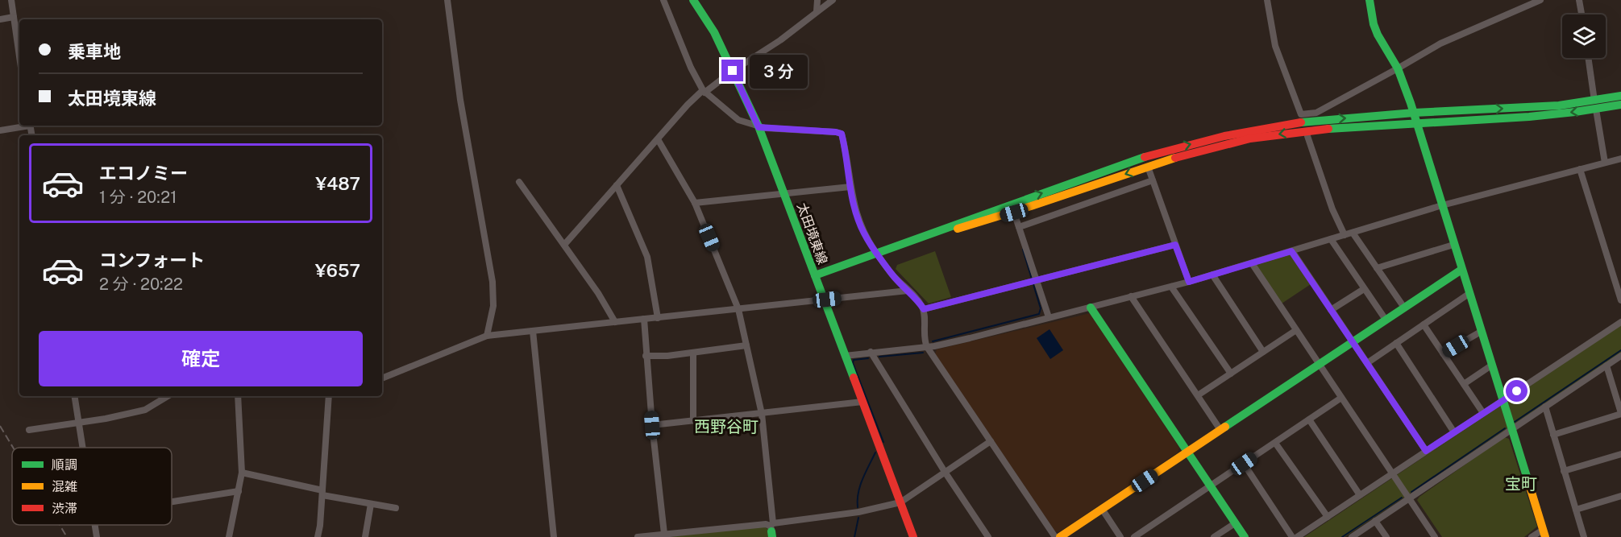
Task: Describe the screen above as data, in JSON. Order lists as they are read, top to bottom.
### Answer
{
  "streets": {
    "street": ["太田境東線"]
  },
  "districts": ["西野谷町", "宝町"],
  "legend": ["順調", "混雑", "渋滞"],
  "page": {
    "banner": ["乗車地", "太田境東線"],
    "bubble": "3 分",
    "list": [
      {
        "name": "エコノミー",
        "note": "1 分 · 20:21",
        "value": "¥487"
      },
      {
        "name": "コンフォート",
        "note": "2 分 · 20:22",
        "value": "¥657"
      }
    ],
    "buttons": "確定"
  }
}
